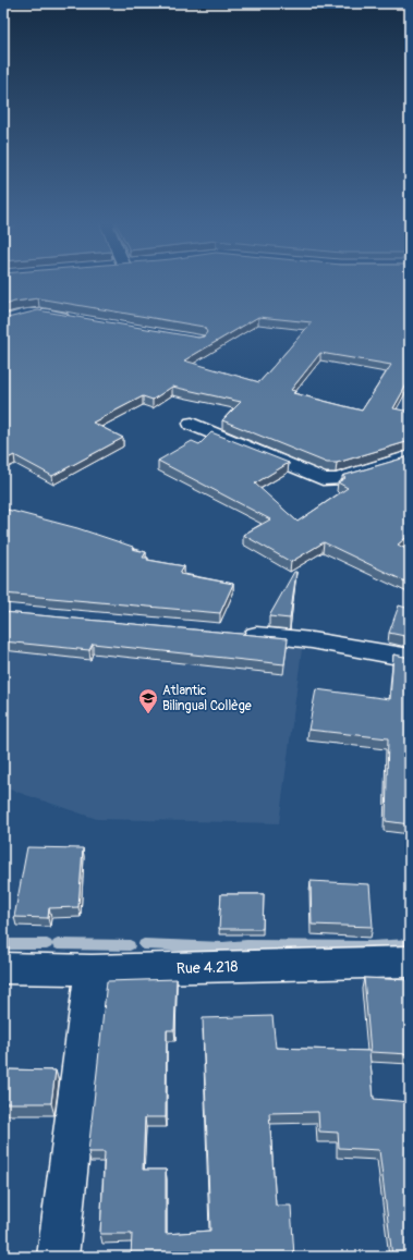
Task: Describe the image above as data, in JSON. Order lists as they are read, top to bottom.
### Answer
{
  "streets": {
    "street": ["Rue 4.218"]
  },
  "places": {
    "school or university": ["Atlantic Bilingual Collège"]
  }
}
